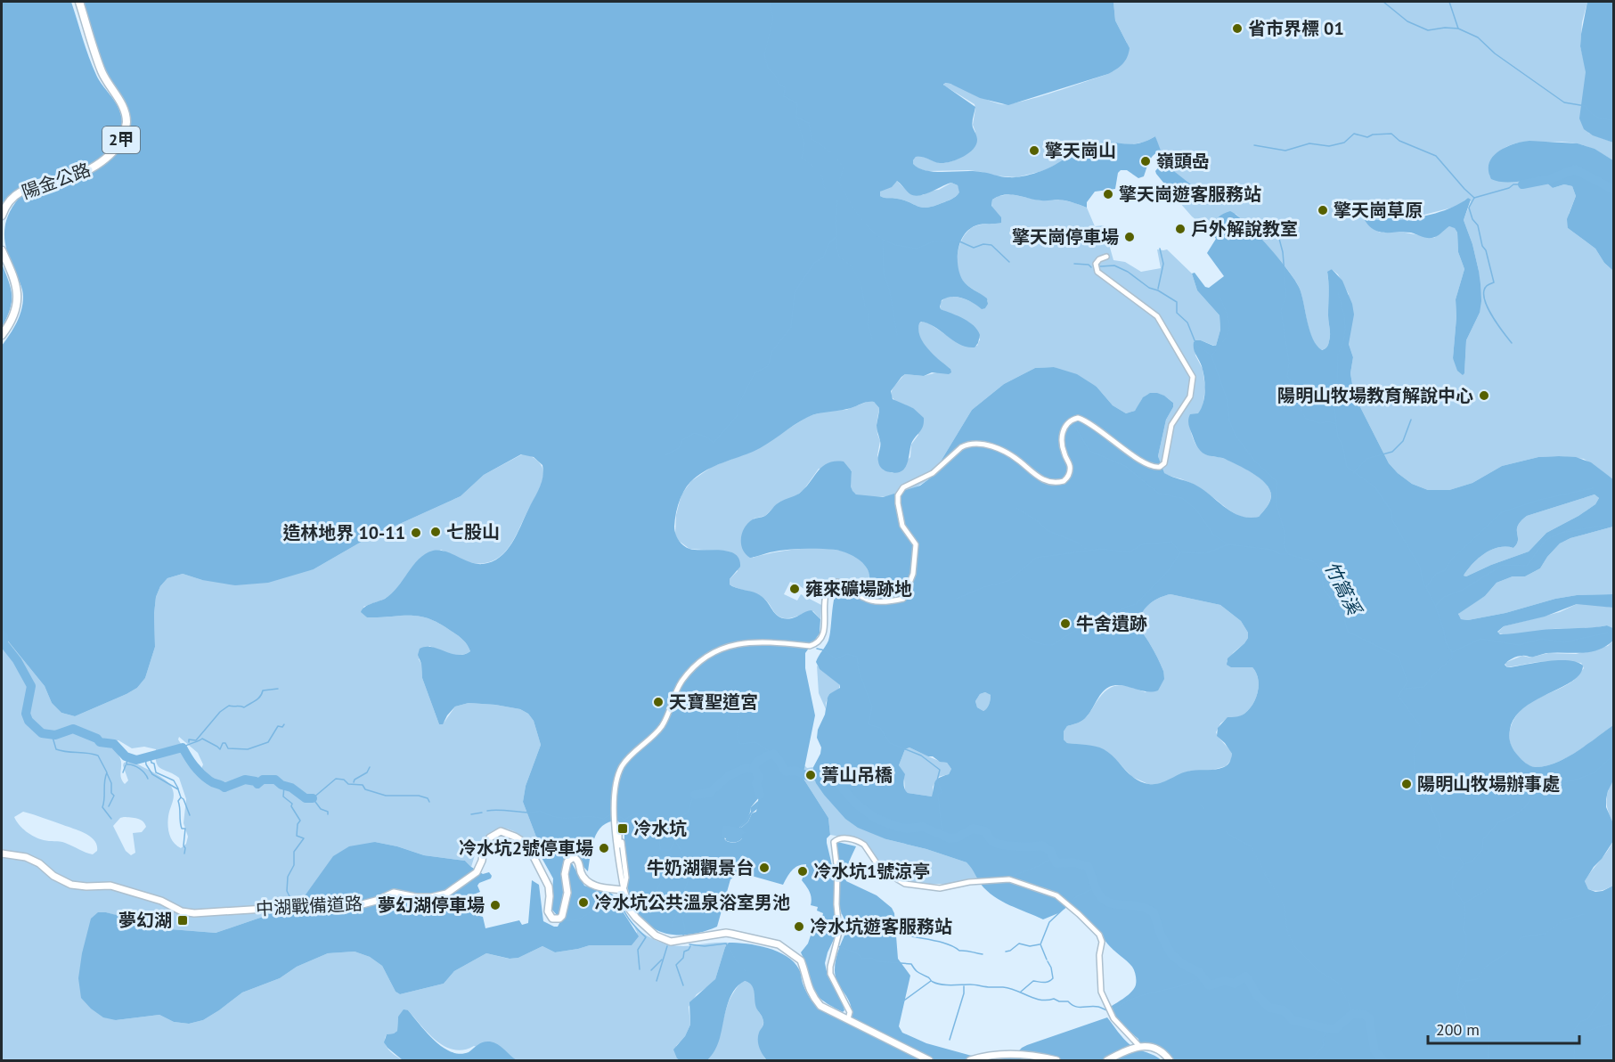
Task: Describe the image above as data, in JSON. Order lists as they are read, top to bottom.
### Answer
{
  "streets": {
    "main road": ["2甲", "陽金公路"],
    "street": ["中湖戰備道路"]
  },
  "water": ["竹篙溪"],
  "places": {
    "other": [
      "省市界標 01",
      "擎天崗山",
      "嶺頭喦",
      "擎天崗遊客服務站",
      "擎天崗草原",
      "戶外解說教室",
      "擎天崗停車場",
      "陽明山牧場教育解說中心",
      "七股山",
      "造林地界 10-11",
      "雍來礦場跡地",
      "牛舍遺跡",
      "天寶聖道宮",
      "菁山吊橋",
      "陽明山牧場辦事處",
      "冷水坑2號停車場",
      "牛奶湖觀景台",
      "冷水坑1號涼亭",
      "冷水坑公共溫泉浴室男池",
      "夢幻湖停車場",
      "冷水坑遊客服務站"
    ],
    "transit": ["冷水坑", "夢幻湖"]
  },
  "scale_bar": "200 m"
}
